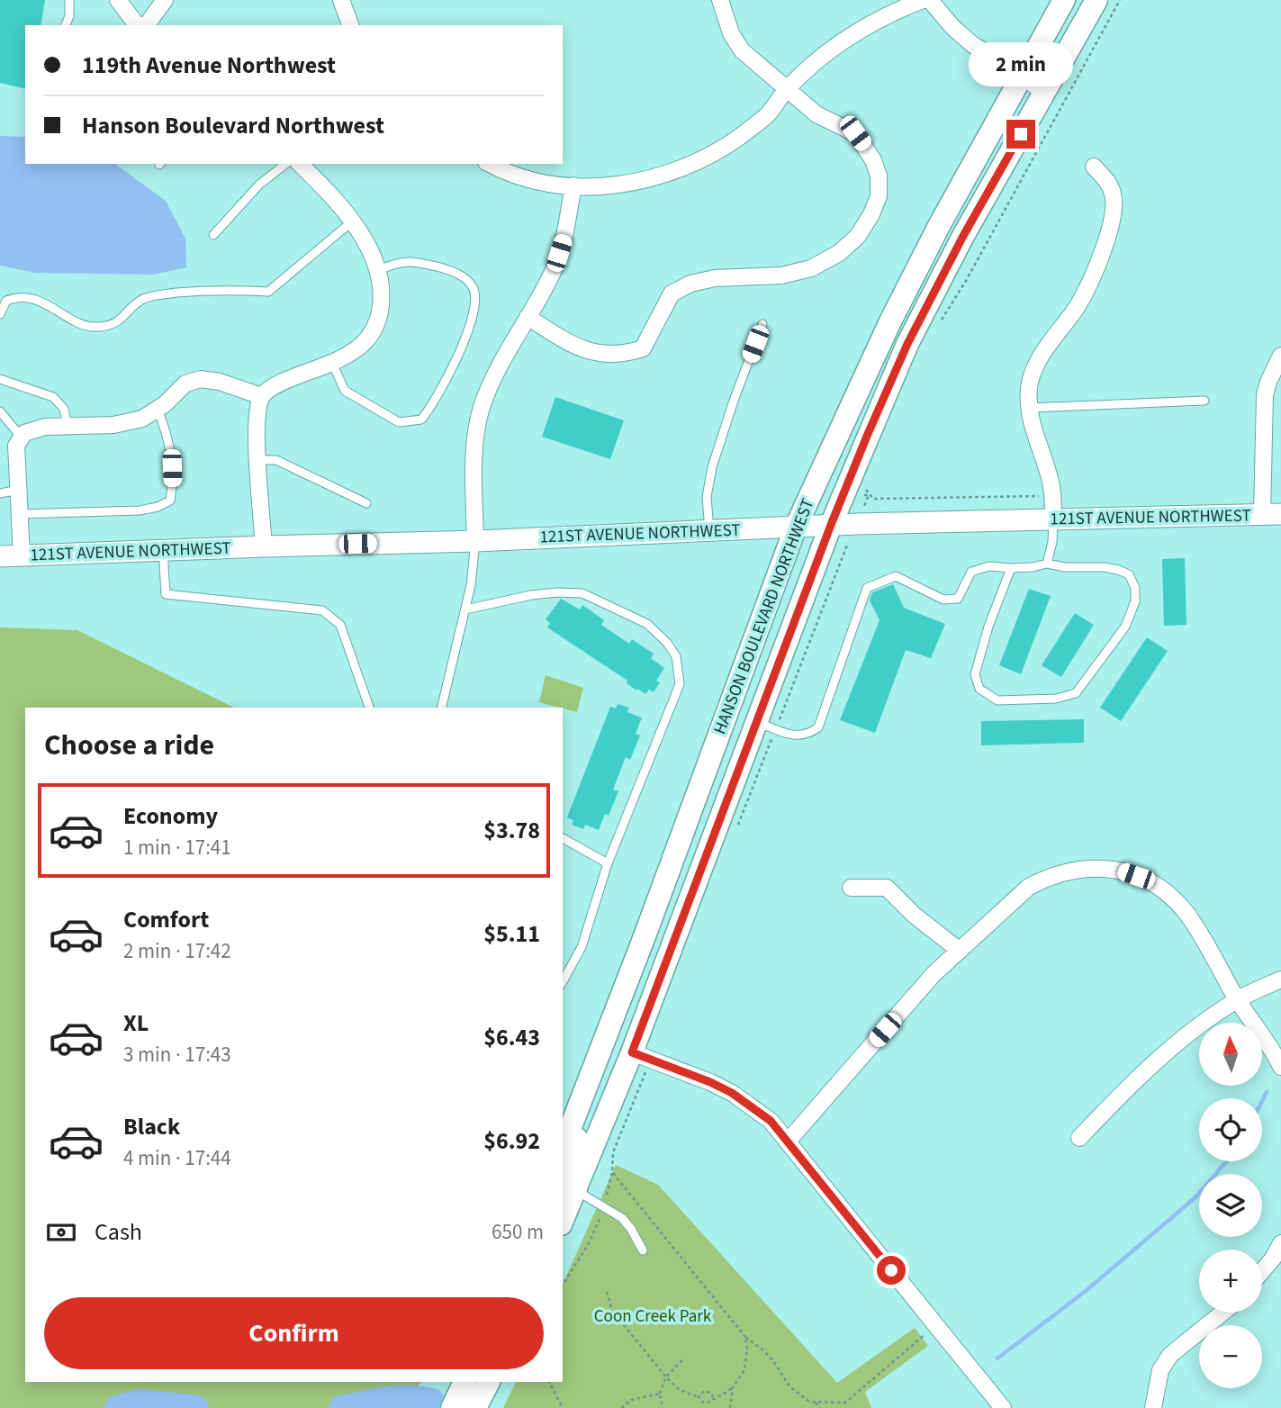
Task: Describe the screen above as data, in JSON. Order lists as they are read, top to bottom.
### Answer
{
  "streets": {
    "main road": ["HANSON BOULEVARD NORTHWEST"],
    "street": ["121ST AVENUE NORTHWEST"]
  },
  "crossings": [
    ["121ST AVENUE NORTHWEST", "HANSON BOULEVARD NORTHWEST"]
  ],
  "parks": ["Coon Creek Park"],
  "north": "top",
  "page": {
    "banner": ["119th Avenue Northwest", "Hanson Boulevard Northwest"],
    "bubble": "2 min",
    "heading": "Choose a ride",
    "list": [
      {
        "name": "Economy",
        "note": "1 min · 17:41",
        "value": "$3.78"
      },
      {
        "name": "Comfort",
        "note": "2 min · 17:42",
        "value": "$5.11"
      },
      {
        "name": "XL",
        "note": "3 min · 17:43",
        "value": "$6.43"
      },
      {
        "name": "Black",
        "note": "4 min · 17:44",
        "value": "$6.92"
      }
    ],
    "map_buttons": ["+", "−"],
    "pay": ["Cash", "650 m"],
    "buttons": "Confirm"
  }
}
